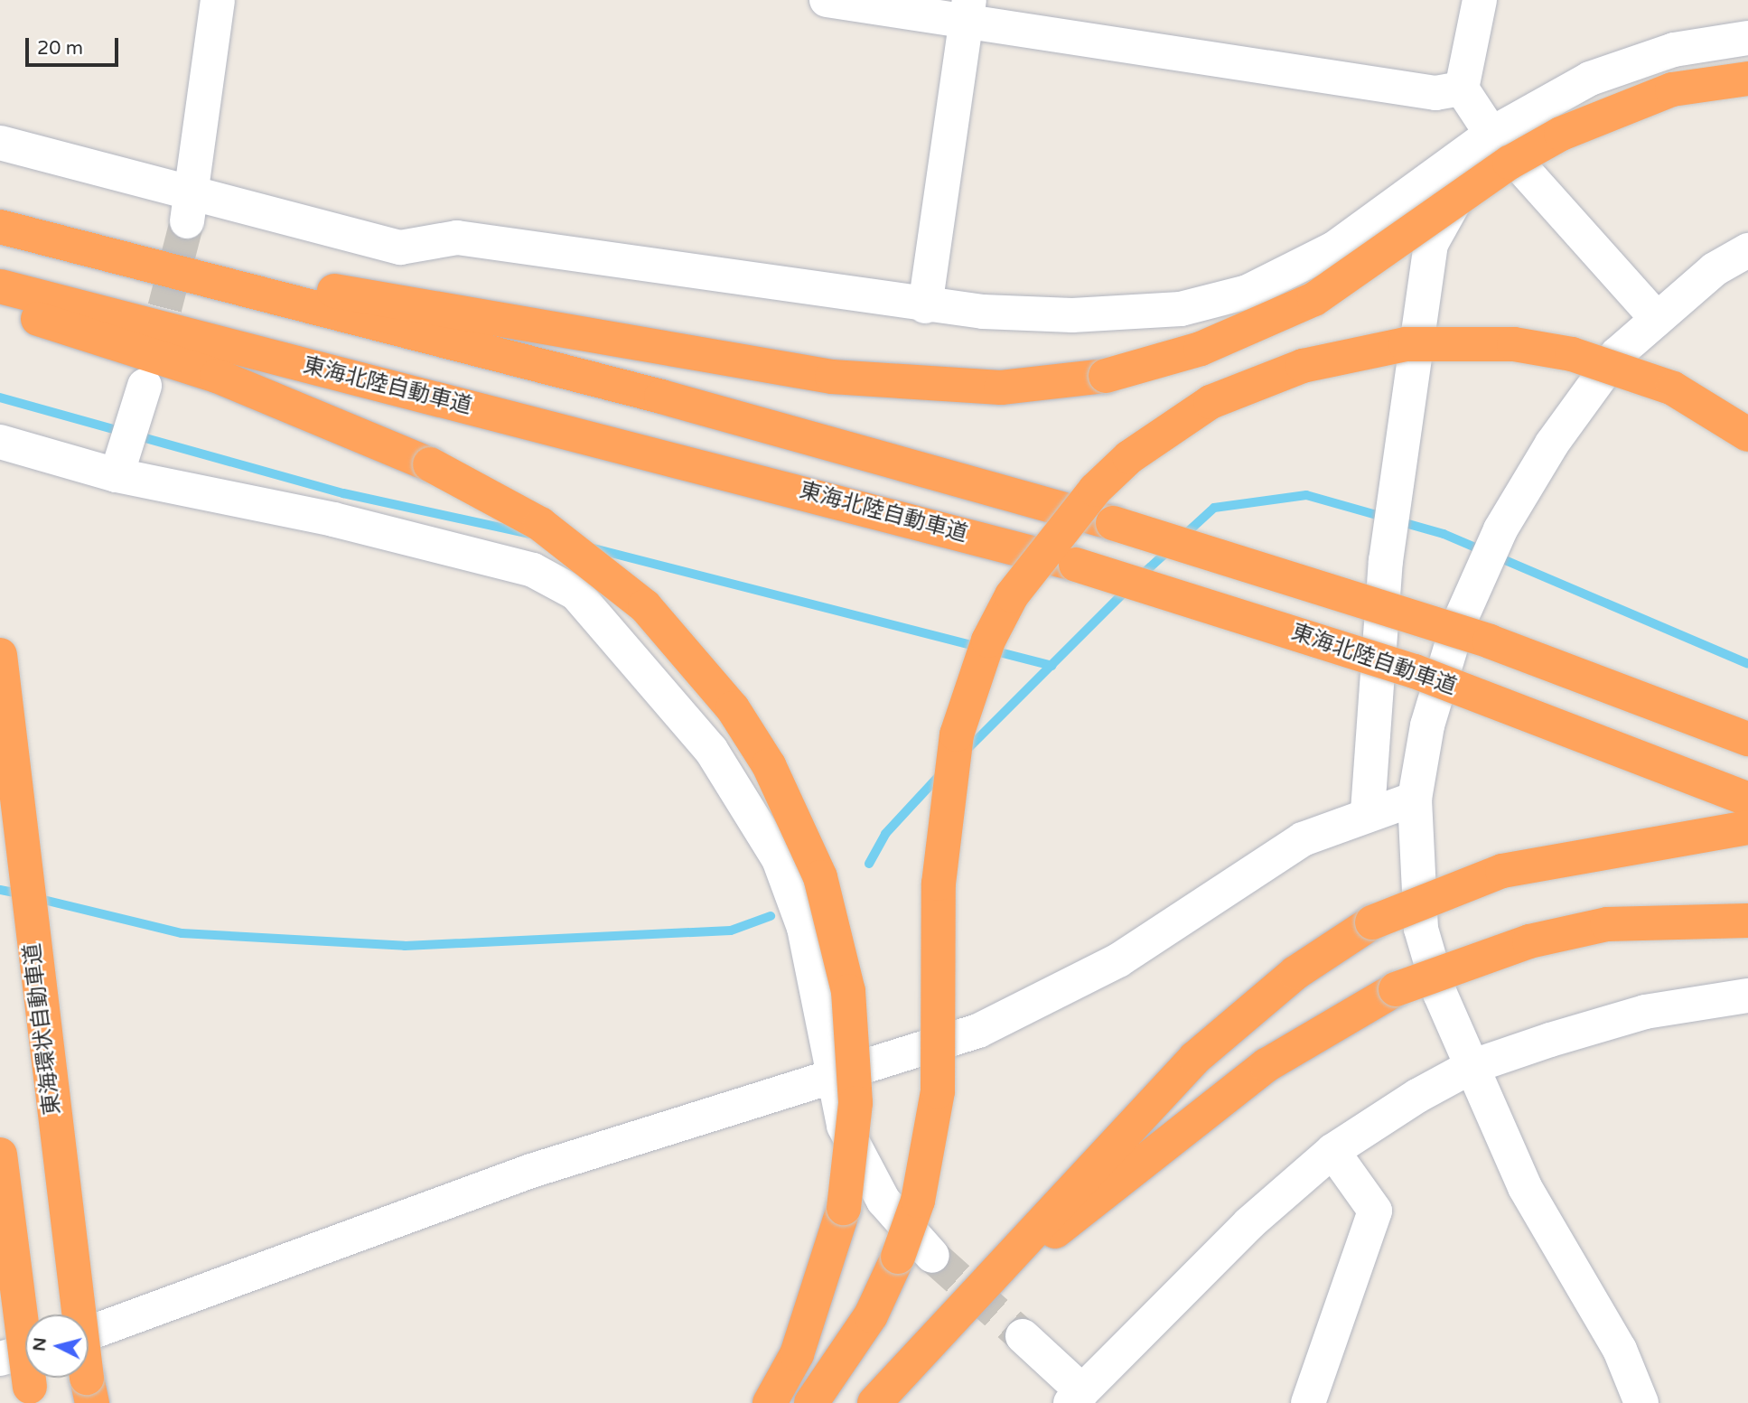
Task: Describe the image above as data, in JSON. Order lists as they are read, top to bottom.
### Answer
{
  "streets": {
    "highway": ["東海北陸自動車道", "東海環状自動車道"]
  },
  "scale_bar": "20 m",
  "north": "left"
}
